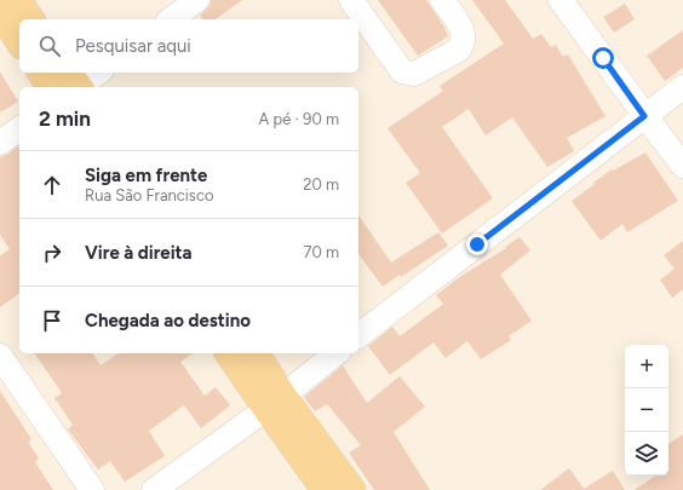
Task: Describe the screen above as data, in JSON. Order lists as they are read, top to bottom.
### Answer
{
  "page": {
    "search": "Pesquisar aqui",
    "heading": ["2 min", "A pé · 90 m"],
    "list": [
      ["Siga em frente", "Rua São Francisco", "20 m"],
      ["Vire à direita", "70 m"],
      "Chegada ao destino"
    ],
    "map_buttons": ["+", "−"]
  }
}
